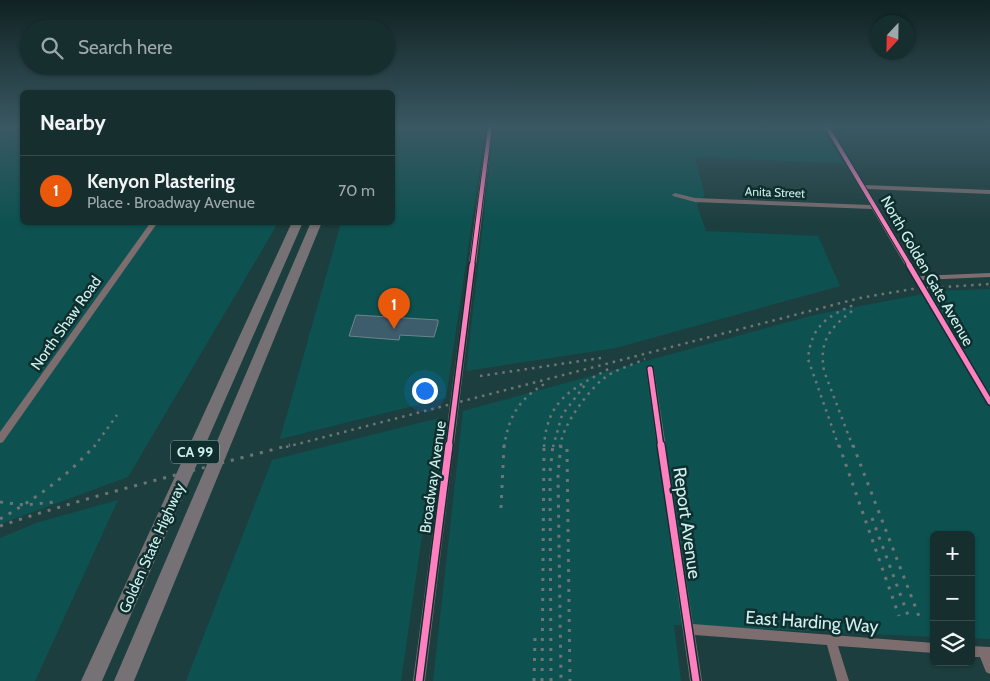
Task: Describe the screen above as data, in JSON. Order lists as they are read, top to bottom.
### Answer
{
  "streets": {
    "highway": ["CA 99", "Golden State Highway"],
    "street": [
      "Anita Street",
      "North Golden Gate Avenue",
      "North Shaw Road",
      "Broadway Avenue",
      "Report Avenue",
      "East Harding Way"
    ]
  },
  "crossings": [
    ["Anita Street", "North Golden Gate Avenue"],
    ["Report Avenue", "East Harding Way"]
  ],
  "north": "bottom",
  "page": {
    "search": "Search here",
    "heading": "Nearby",
    "list": [
      {
        "mark": "1",
        "name": "Kenyon Plastering",
        "note": "Place · Broadway Avenue",
        "value": "70 m"
      }
    ],
    "pins": "1",
    "map_buttons": ["+", "−"]
  }
}
